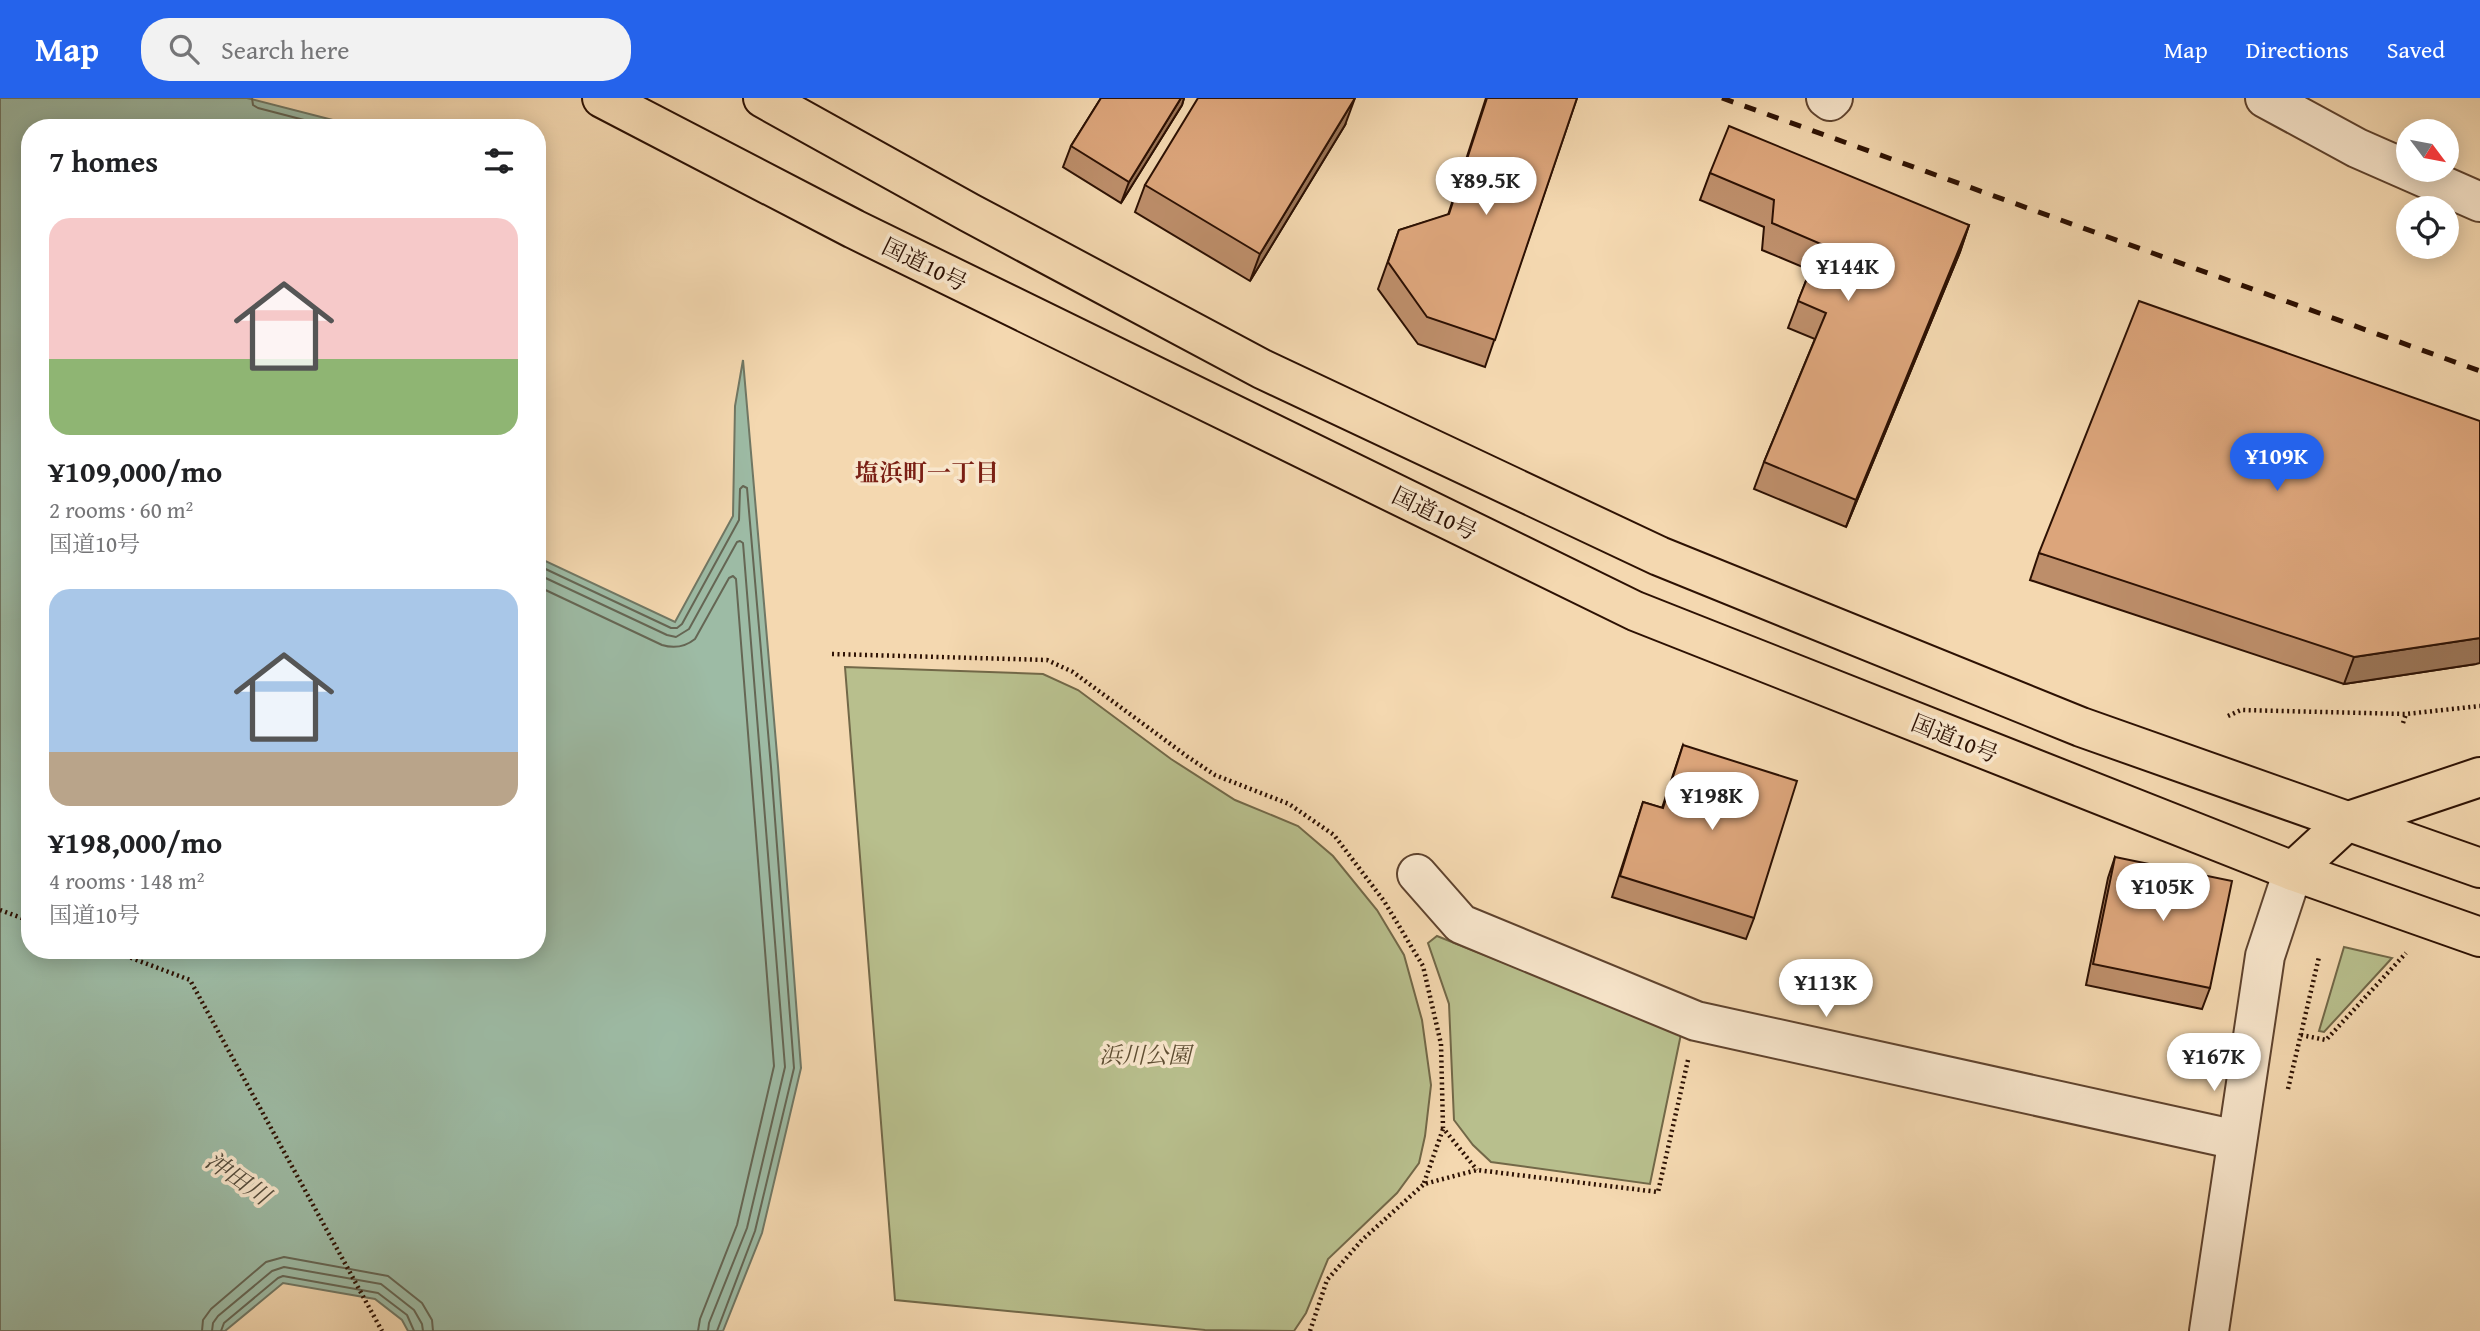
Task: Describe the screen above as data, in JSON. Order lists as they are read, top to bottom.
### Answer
{
  "streets": {
    "main road": ["国道10号"]
  },
  "districts": ["塩浜町一丁目"],
  "water": ["沖田川"],
  "parks": ["浜川公園"],
  "north": "bottom right",
  "page": {
    "header": "Map",
    "search": "Search here",
    "nav": ["Map", "Directions", "Saved"],
    "heading": "7 homes",
    "price": [
      "¥89.5K",
      "¥144K",
      "¥109K",
      "¥198K",
      "¥105K",
      "¥113K",
      "¥167K"
    ],
    "list": [
      {
        "name": "¥109,000/mo",
        "note": "2 rooms · 60 m² · 国道10号"
      },
      {
        "name": "¥198,000/mo",
        "note": "4 rooms · 148 m² · 国道10号"
      }
    ]
  }
}
